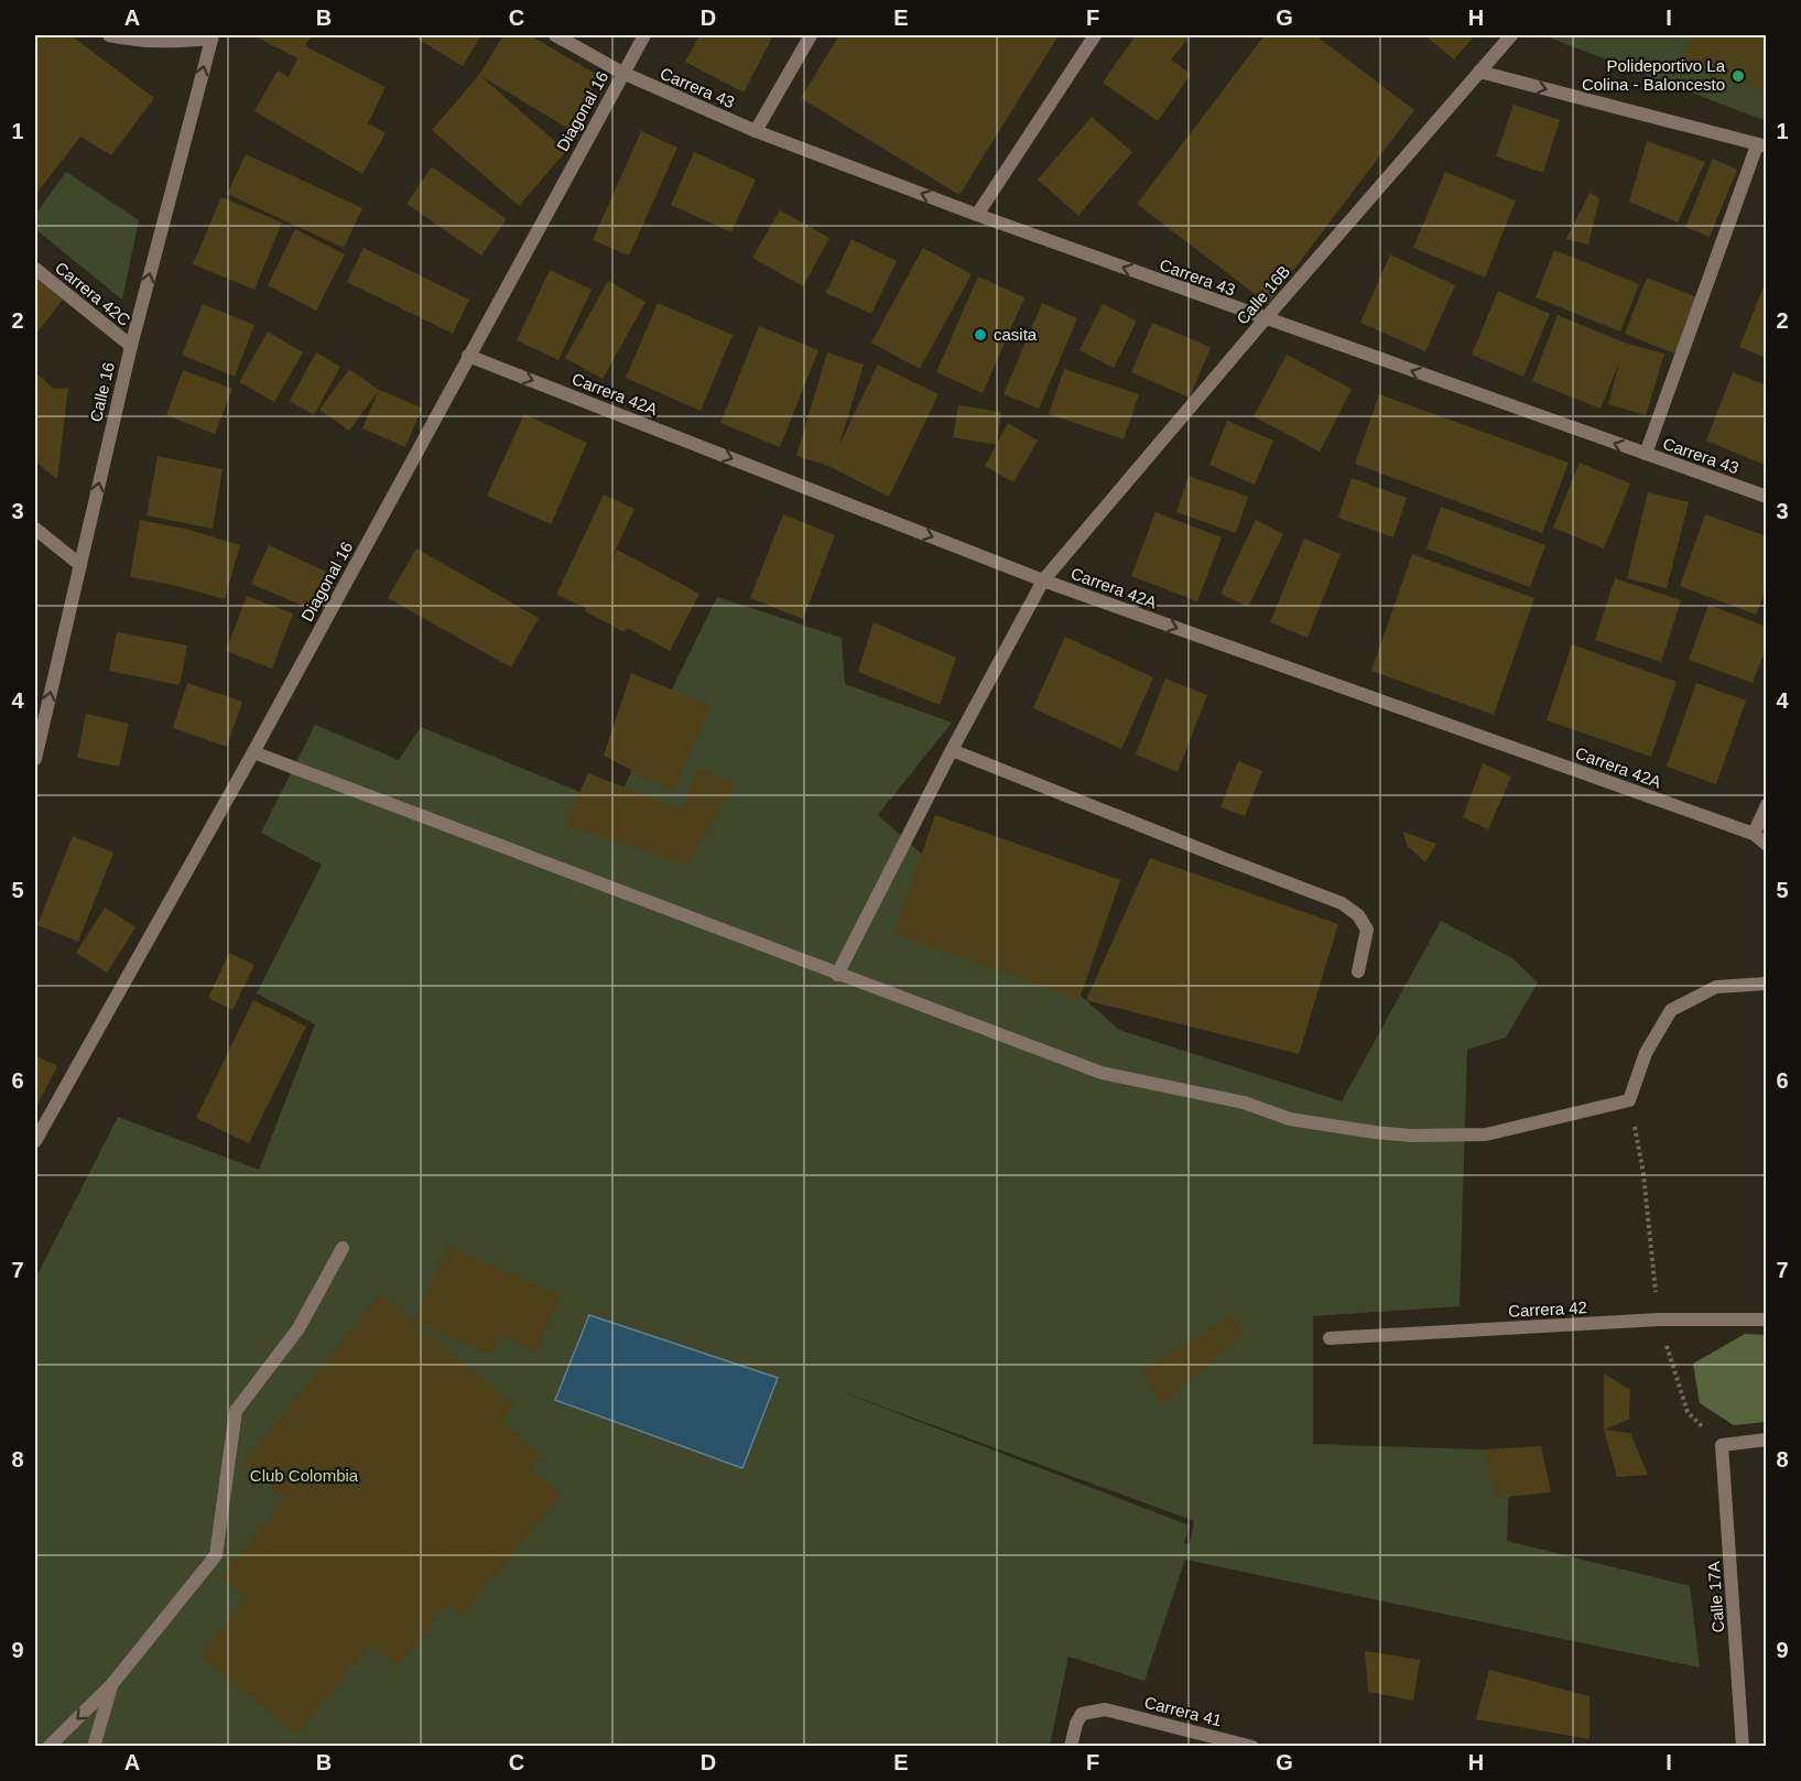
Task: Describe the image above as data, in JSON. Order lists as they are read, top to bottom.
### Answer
{
  "streets": {
    "street": [
      "Carrera 43",
      "Diagonal 16",
      "Carrera 42C",
      "Calle 16B",
      "Calle 16",
      "Carrera 42A",
      "Carrera 42",
      "Calle 17A",
      "Carrera 41"
    ]
  },
  "crossings": [
    ["Carrera 43", "Diagonal 16"],
    ["Carrera 43", "Calle 16B"],
    ["Diagonal 16", "Carrera 42A"],
    ["Carrera 42C", "Calle 16"],
    ["Calle 16B", "Carrera 42A"]
  ],
  "one_way": ["Carrera 43", "Calle 16", "Carrera 42A"],
  "parks": ["Club Colombia"],
  "places": ["Polideportivo La Colina - Baloncesto", "casita"],
  "grid": {
    "columns": [
      "A",
      "B",
      "C",
      "D",
      "E",
      "F",
      "G",
      "H",
      "I"
    ],
    "rows": [
      "1",
      "2",
      "3",
      "4",
      "5",
      "6",
      "7",
      "8",
      "9"
    ]
  }
}
